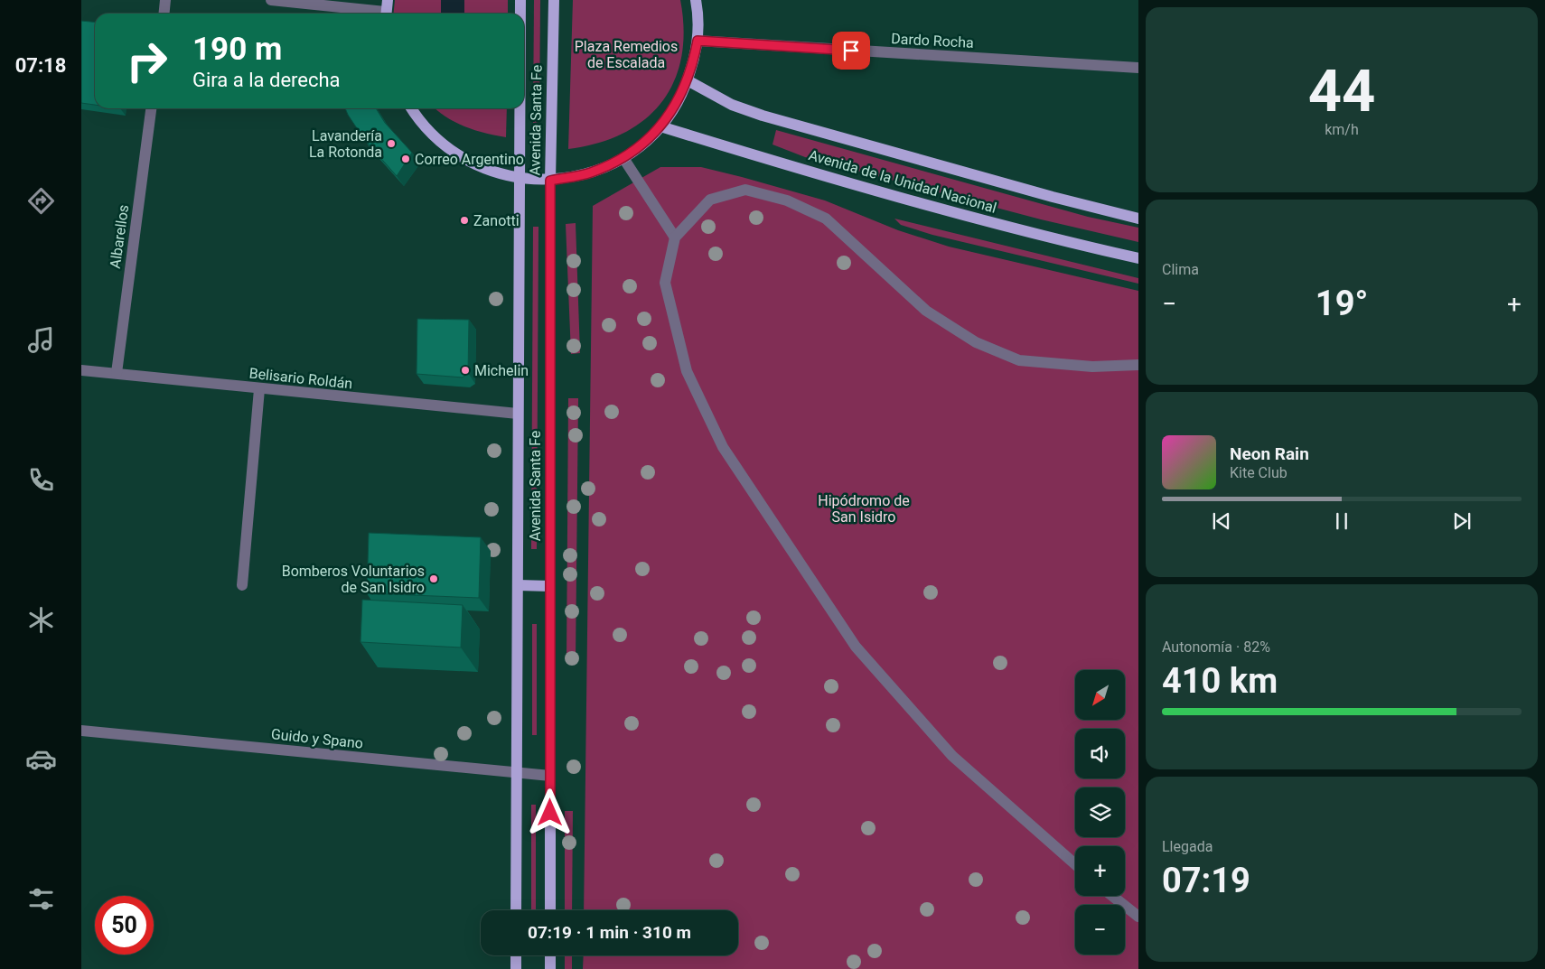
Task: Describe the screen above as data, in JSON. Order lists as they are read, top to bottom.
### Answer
{
  "streets": {
    "main road": ["Avenida Santa Fe", "Avenida de la Unidad Nacional"],
    "street": [
      "Dardo Rocha",
      "Albarellos",
      "Belisario Roldán",
      "Guido y Spano"
    ]
  },
  "crossings": [
    ["Avenida Santa Fe", "Belisario Roldán"],
    ["Avenida Santa Fe", "Guido y Spano"],
    ["Albarellos", "Belisario Roldán"]
  ],
  "parks": ["Plaza Remedios de Escalada", "Hipódromo de San Isidro"],
  "places": [
    "Lavandería La Rotonda",
    "Correo Argentino",
    "Zanotti",
    "Michelin",
    "Bomberos Voluntarios de San Isidro"
  ],
  "north": "bottom left",
  "page": {
    "tabs": "07:18",
    "tile": [
      ["44", "km/h"],
      "Clima",
      ["Autonomía · 82%", "410 km"],
      ["Llegada", "07:19"]
    ],
    "turn": ["190 m", "Gira a la derecha"],
    "heat": ["−", "19°", "+"],
    "song": ["Neon Rain", "Kite Club"],
    "map_buttons": ["+", "−"],
    "limit": "50",
    "trip": "07:19 · 1 min · 310 m"
  }
}
